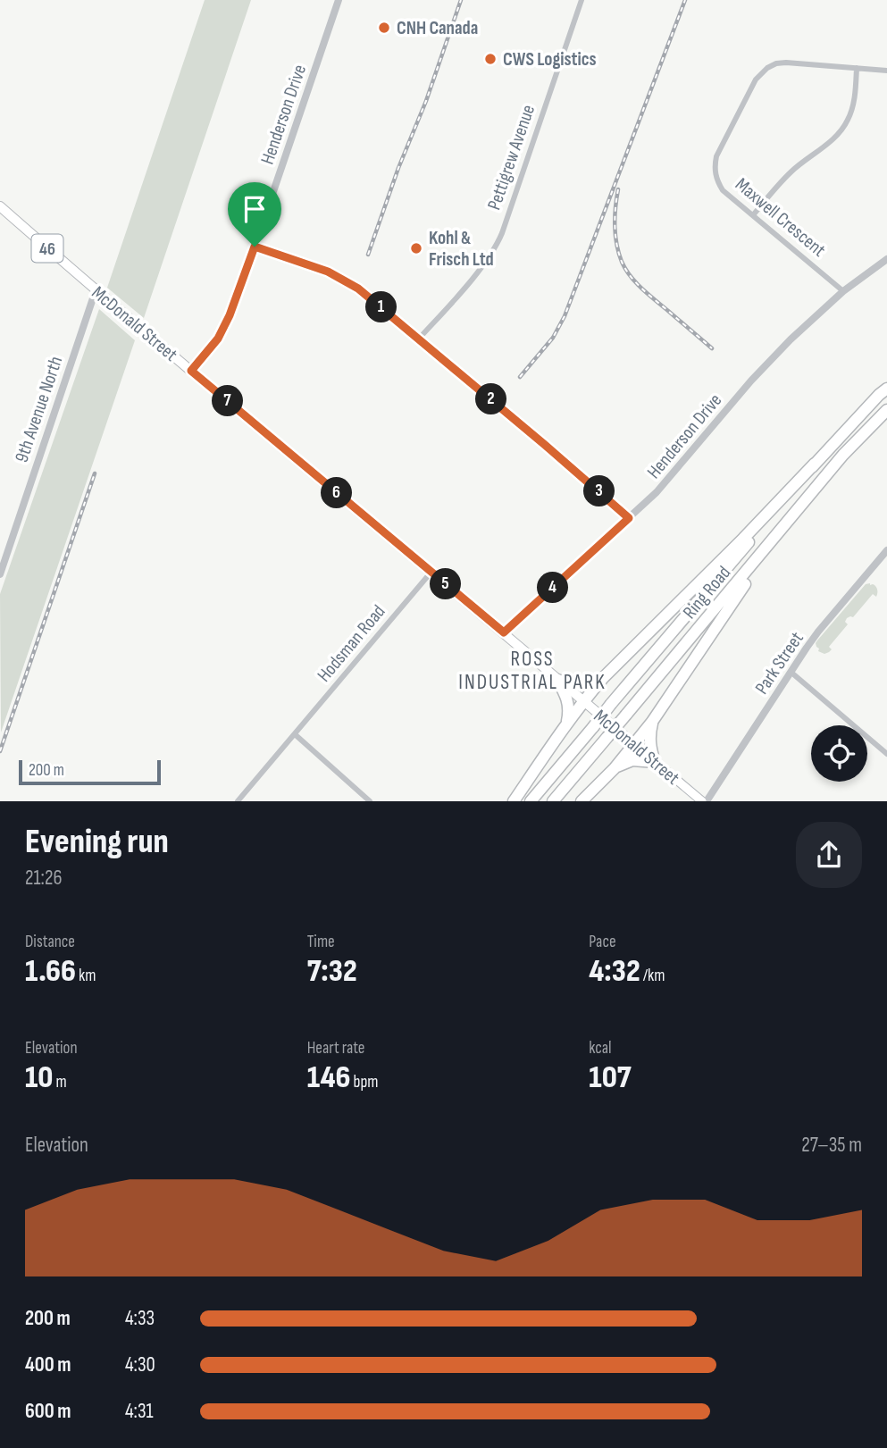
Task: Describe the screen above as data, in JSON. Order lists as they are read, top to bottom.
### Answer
{
  "streets": {
    "highway": ["Ring Road"],
    "main road": ["46", "McDonald Street"],
    "street": [
      "Henderson Drive",
      "Pettigrew Avenue",
      "Maxwell Crescent",
      "9th Avenue North",
      "Hodsman Road",
      "Park Street"
    ]
  },
  "crossings": [
    ["Henderson Drive", "Maxwell Crescent"],
    ["Henderson Drive", "McDonald Street"],
    ["McDonald Street", "9th Avenue North"],
    ["McDonald Street", "Hodsman Road"],
    ["McDonald Street", "Park Street"]
  ],
  "districts": ["ROSS INDUSTRIAL PARK"],
  "places": ["CNH Canada", "CWS Logistics", "Kohl & Frisch Ltd"],
  "scale_bar": "200 m",
  "page": {
    "pins": [
      "1",
      "2",
      "7",
      "3",
      "6",
      "5",
      "4"
    ],
    "scale": "200 m",
    "heading": ["Evening run", "21:26"],
    "stats": [
      ["Distance", "1.66 km"],
      ["Time", "7:32"],
      ["Pace", "4:32 /km"],
      ["Elevation", "10 m"],
      ["Heart rate", "146 bpm"],
      ["kcal", "107"]
    ],
    "chart": ["Elevation", "27–35 m"],
    "list": [
      {
        "name": "200 m",
        "note": "4:33"
      },
      {
        "name": "400 m",
        "note": "4:30"
      },
      {
        "name": "600 m",
        "note": "4:31"
      }
    ]
  }
}
